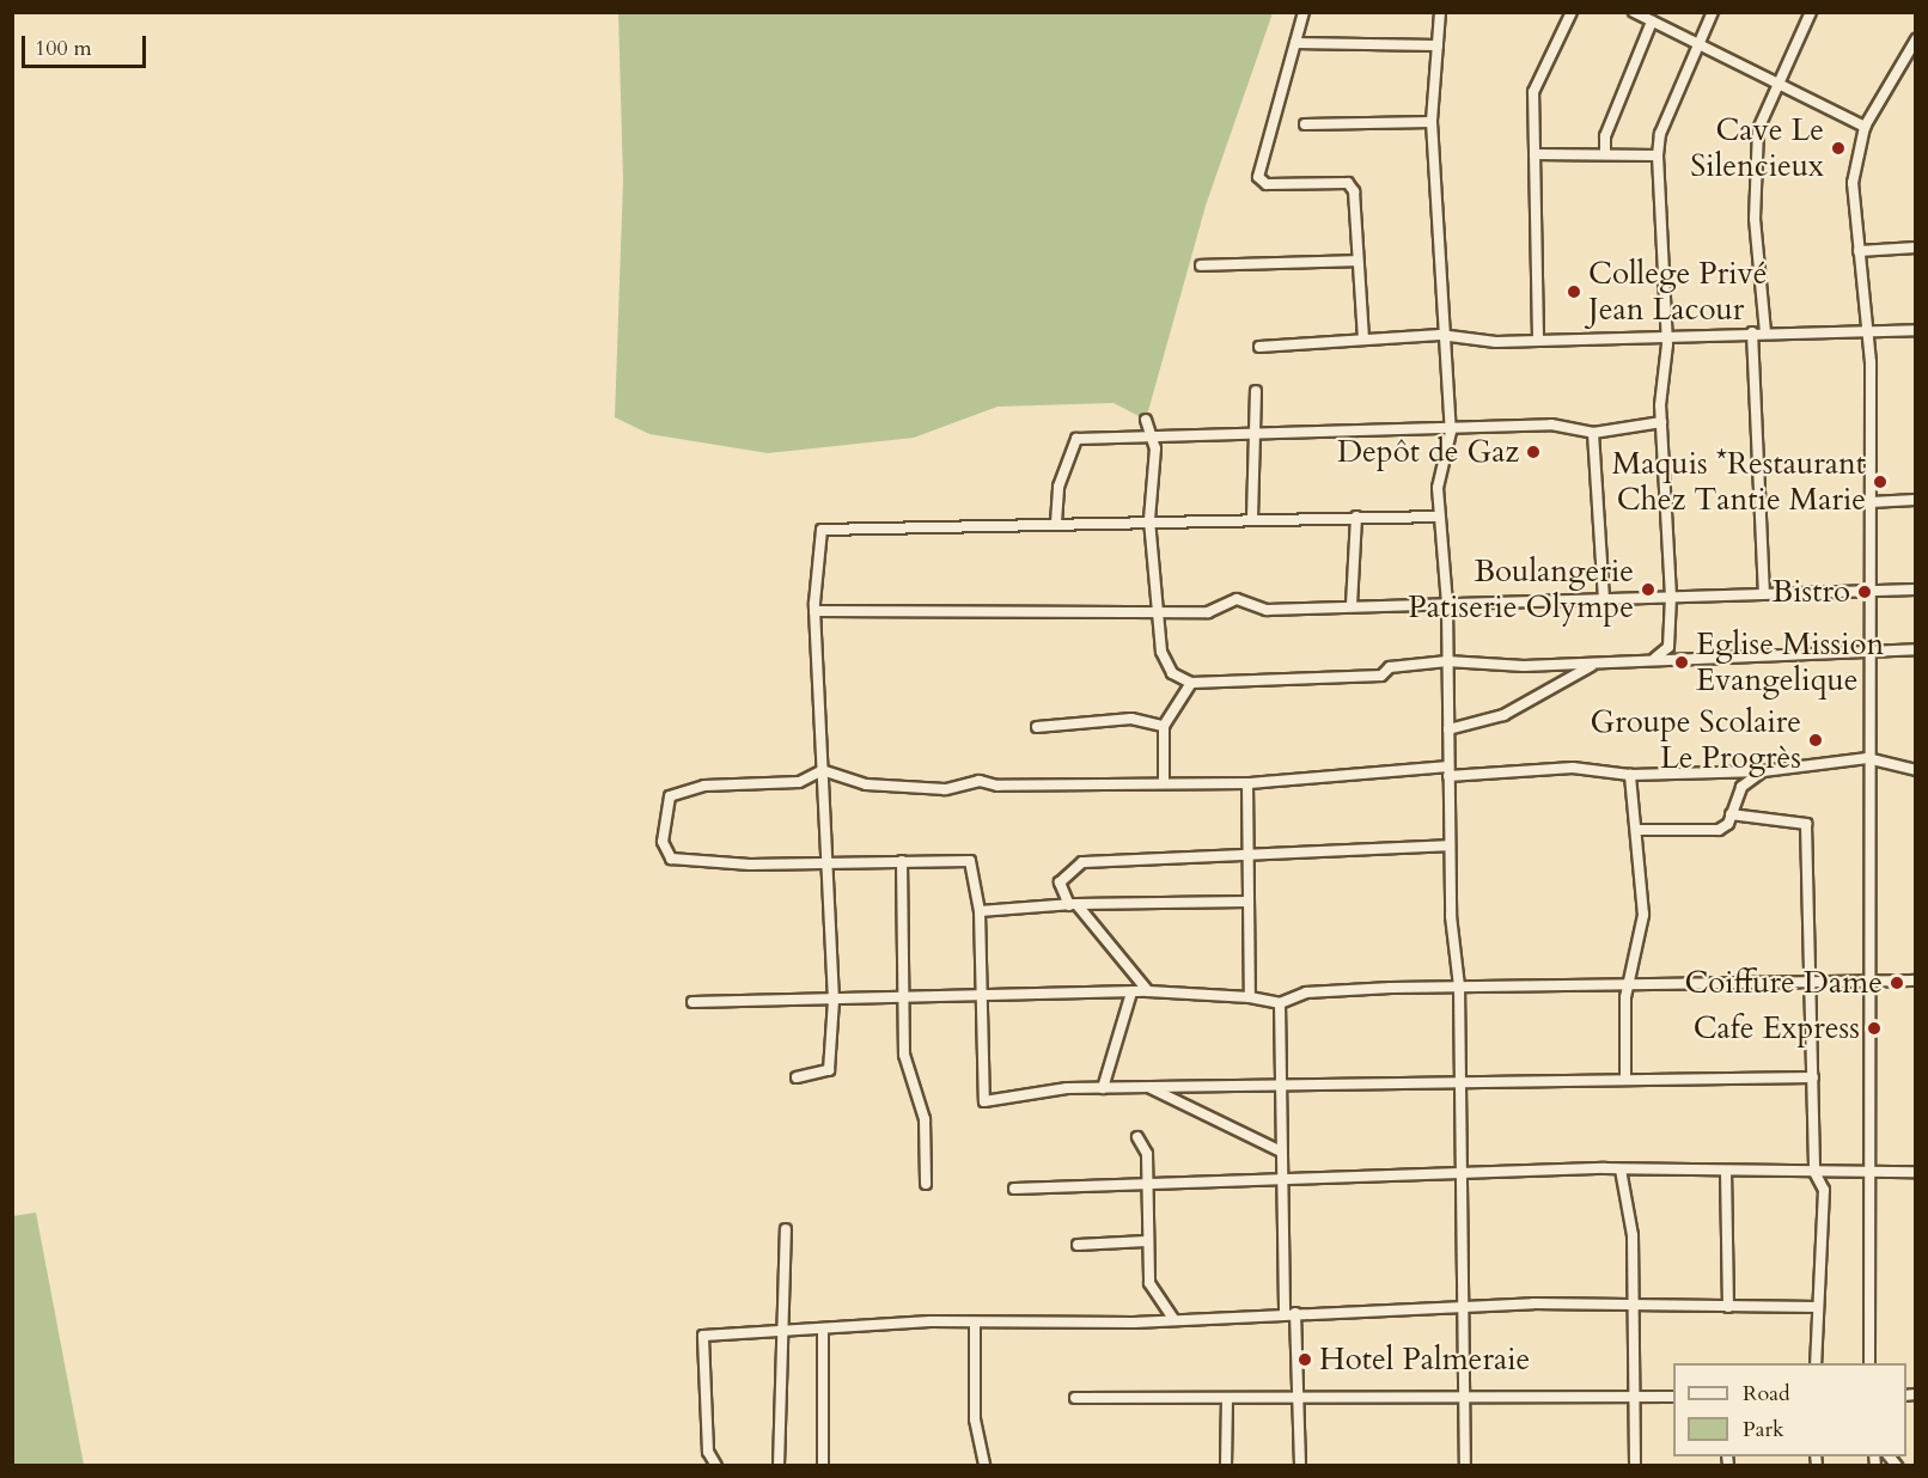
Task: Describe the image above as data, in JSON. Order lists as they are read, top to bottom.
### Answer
{
  "places": [
    "Cave Le Silencieux",
    "College Privé Jean Lacour",
    "Depôt de Gaz",
    "Maquis *Restaurant Chez Tantie Marie",
    "Boulangerie Patiserie Olympe",
    "Bistro",
    "Eglise Mission Evangelique",
    "Groupe Scolaire Le Progrès",
    "Coiffure Dame",
    "Cafe Express",
    "Hotel Palmeraie"
  ],
  "legend": ["Road", "Park"],
  "scale_bar": "100 m"
}
